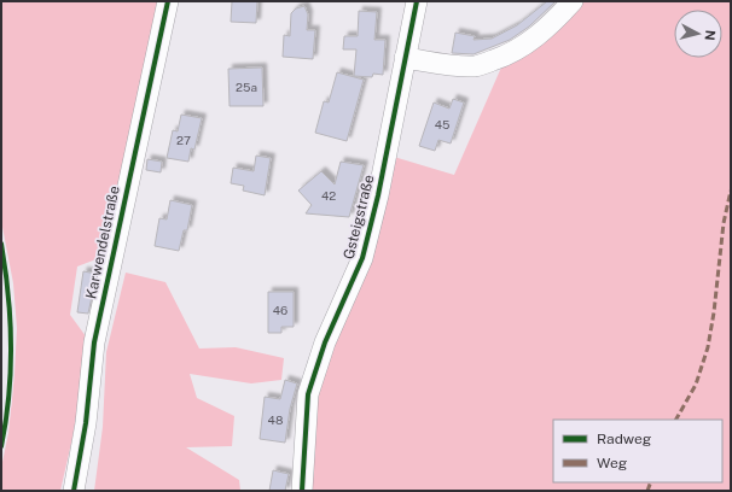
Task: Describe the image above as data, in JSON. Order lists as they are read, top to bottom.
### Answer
{
  "streets": {
    "street": ["Gsteigstraße", "Karwendelstraße"]
  },
  "house_numbers": [
    "25a",
    "45",
    "27",
    "42",
    "46",
    "48"
  ],
  "legend": ["Radweg", "Weg"],
  "north": "right"
}
